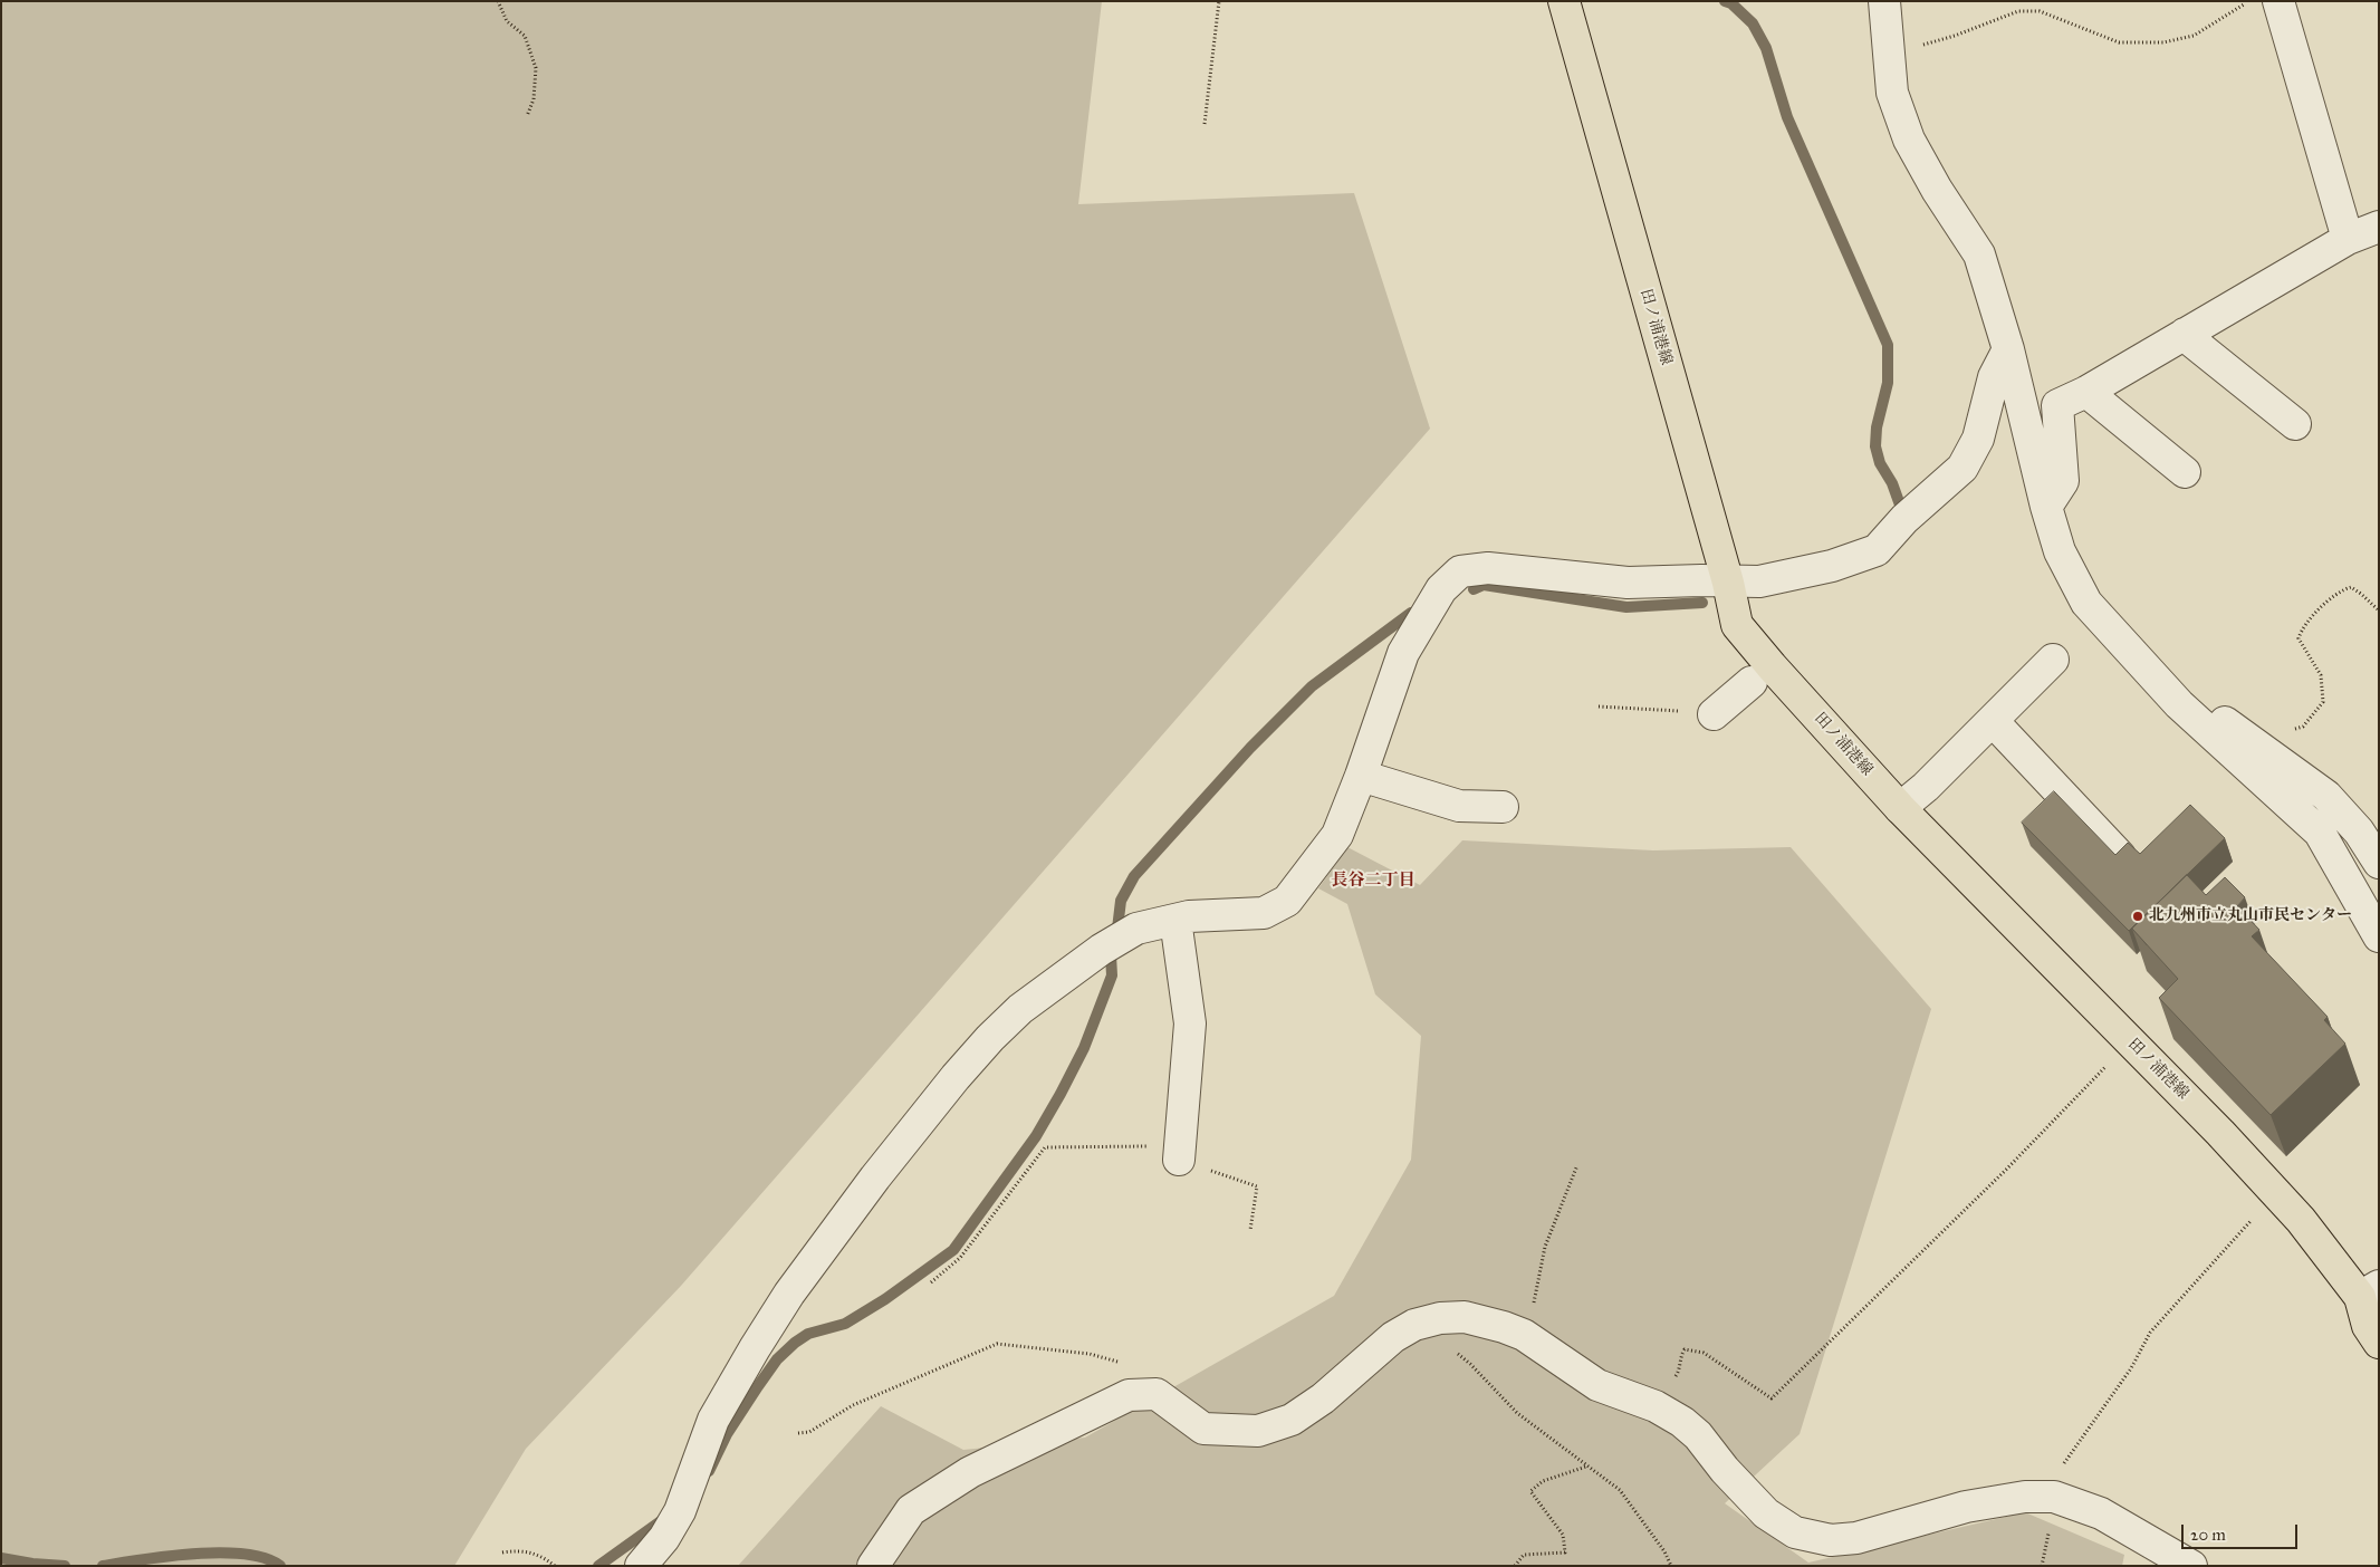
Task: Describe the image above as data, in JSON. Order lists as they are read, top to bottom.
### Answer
{
  "streets": {
    "main road": ["田ノ浦港線"]
  },
  "districts": ["長谷二丁目"],
  "places": ["北九州市立丸山市民センター"],
  "scale_bar": "20 m"
}
